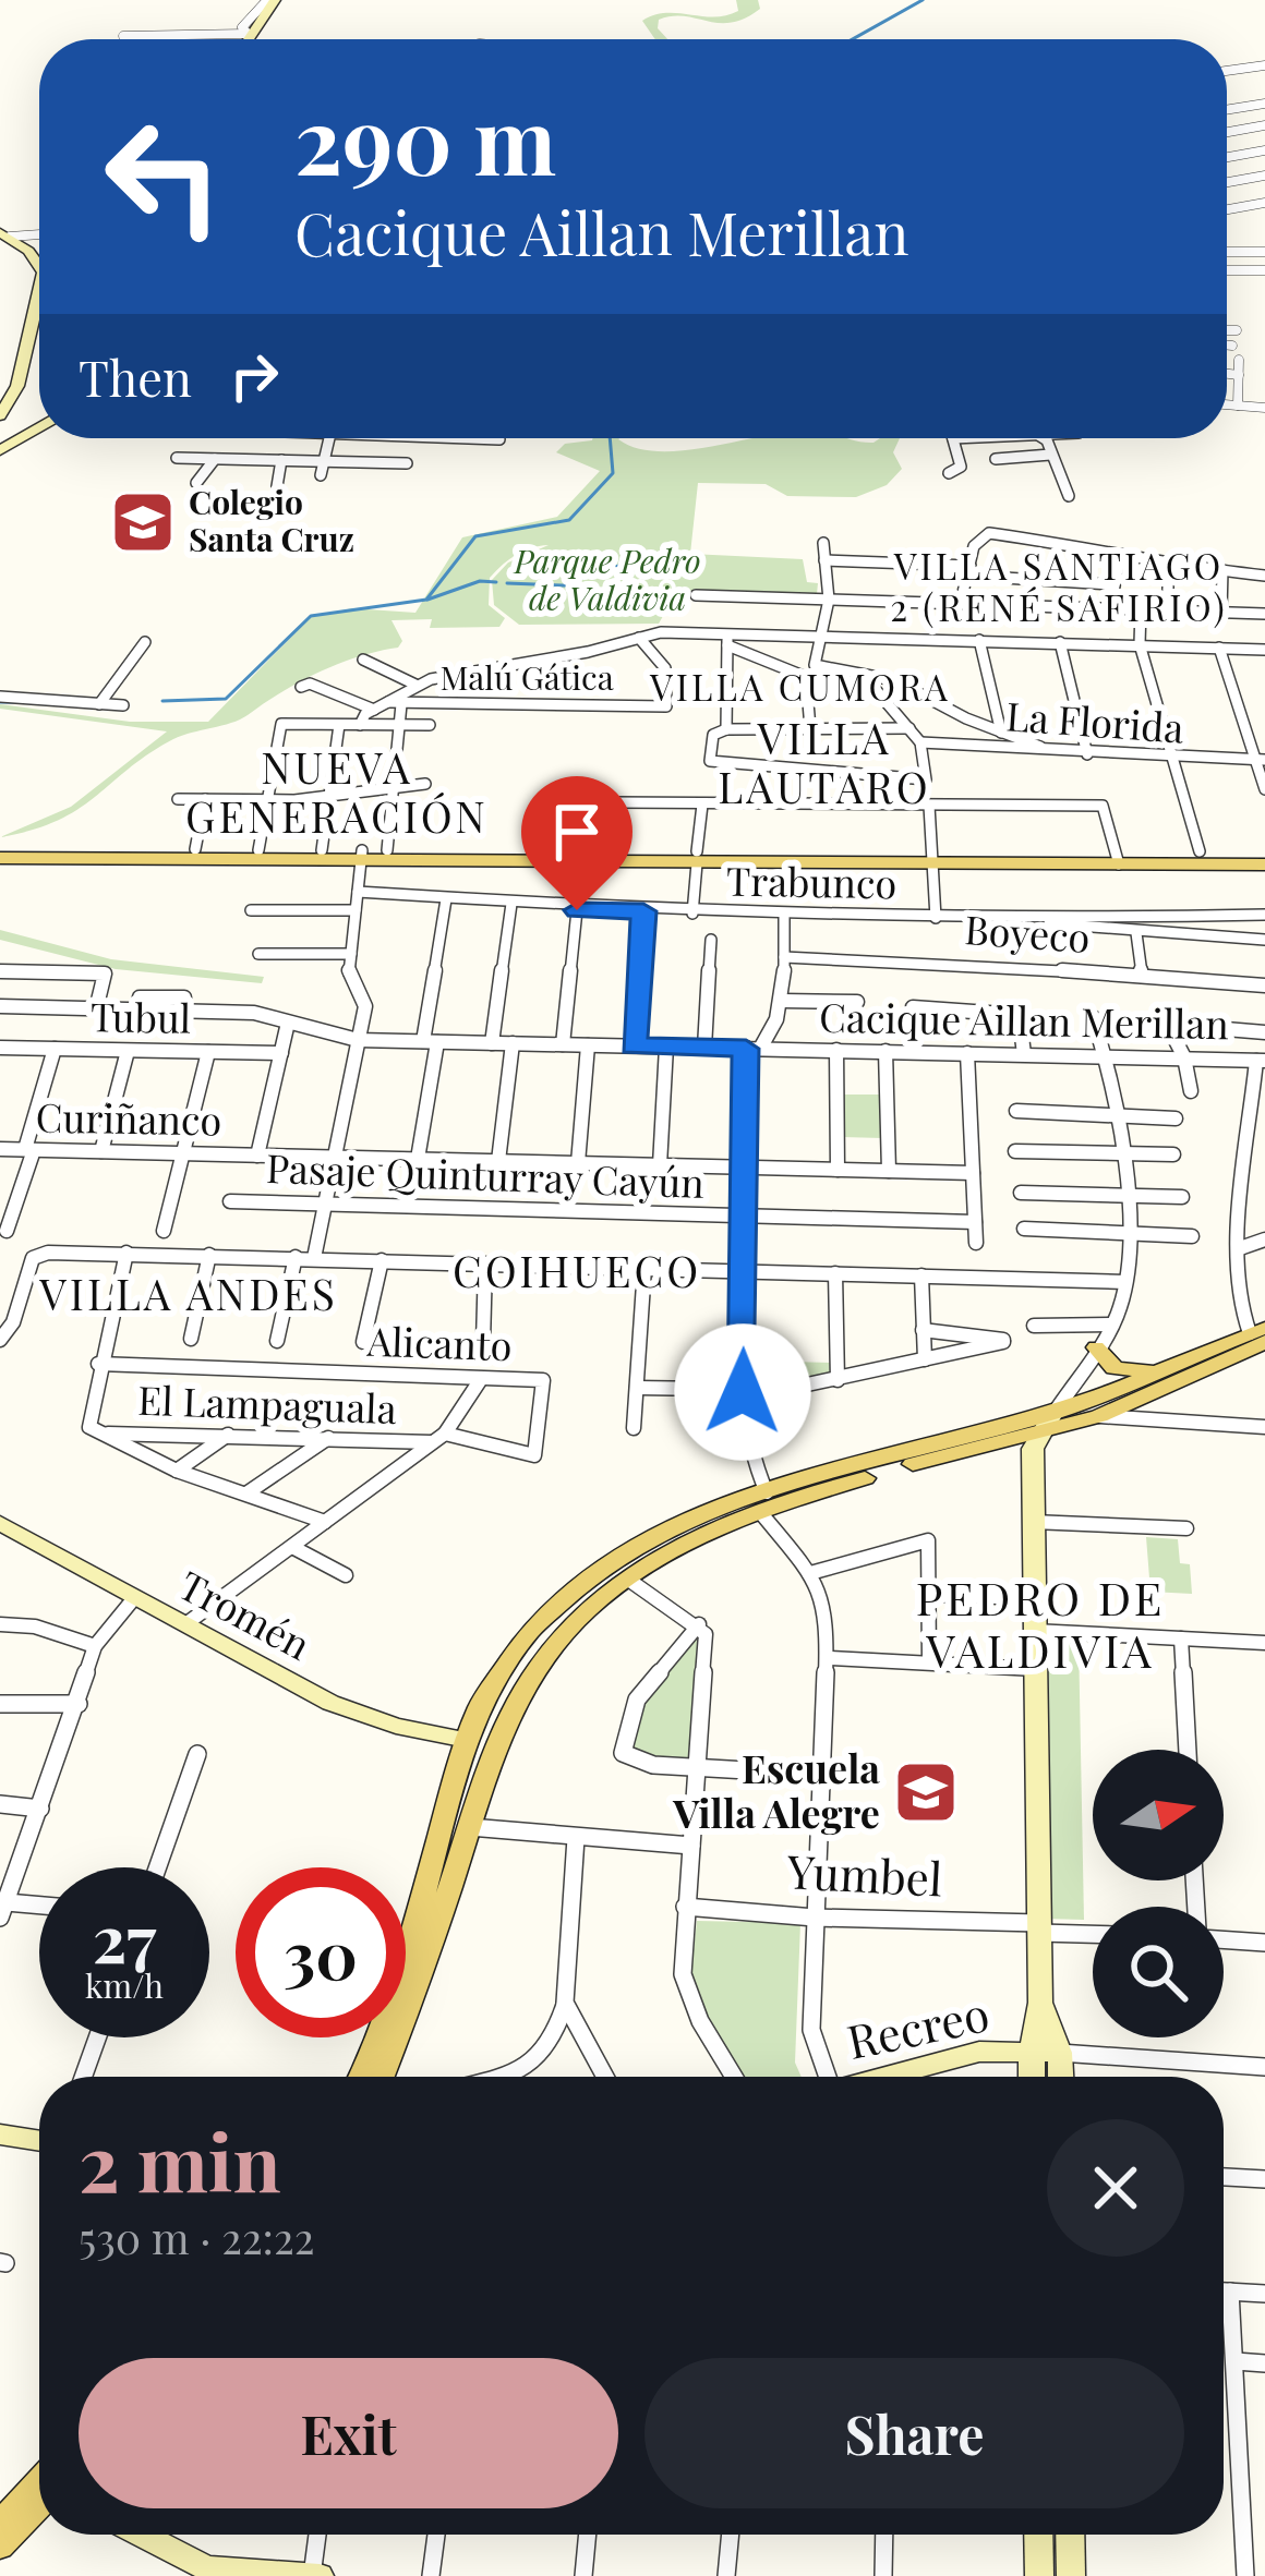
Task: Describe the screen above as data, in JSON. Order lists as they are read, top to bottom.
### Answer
{
  "streets": {
    "street": [
      "Malú Gática",
      "La Florida",
      "Trabunco",
      "Boyeco",
      "Tubul",
      "Cacique Aillan Merillan",
      "Curiñanco",
      "Pasaje Quinturray Cayún",
      "Alicanto",
      "El Lampaguala",
      "Tromén",
      "Yumbel",
      "Recreo"
    ]
  },
  "crossings": [
    ["Alicanto", "El Lampaguala"]
  ],
  "districts": [
    "VILLA SANTIAGO 2 (RENÉ SAFIRIO)",
    "VILLA CUMORA",
    "VILLA LAUTARO",
    "NUEVA GENERACIÓN",
    "COIHUECO",
    "VILLA ANDES",
    "PEDRO DE VALDIVIA"
  ],
  "parks": ["Parque Pedro de Valdivia"],
  "places": {
    "school or university": ["Colegio Santa Cruz", "Escuela Villa Alegre"]
  },
  "north": "right",
  "page": {
    "turn": ["290 m", "Cacique Aillan Merillan"],
    "then": "Then",
    "speed": "27 km/h",
    "limit": "30",
    "heading": ["2 min", "530 m · 22:22"],
    "buttons": ["Exit", "Share"]
  }
}
